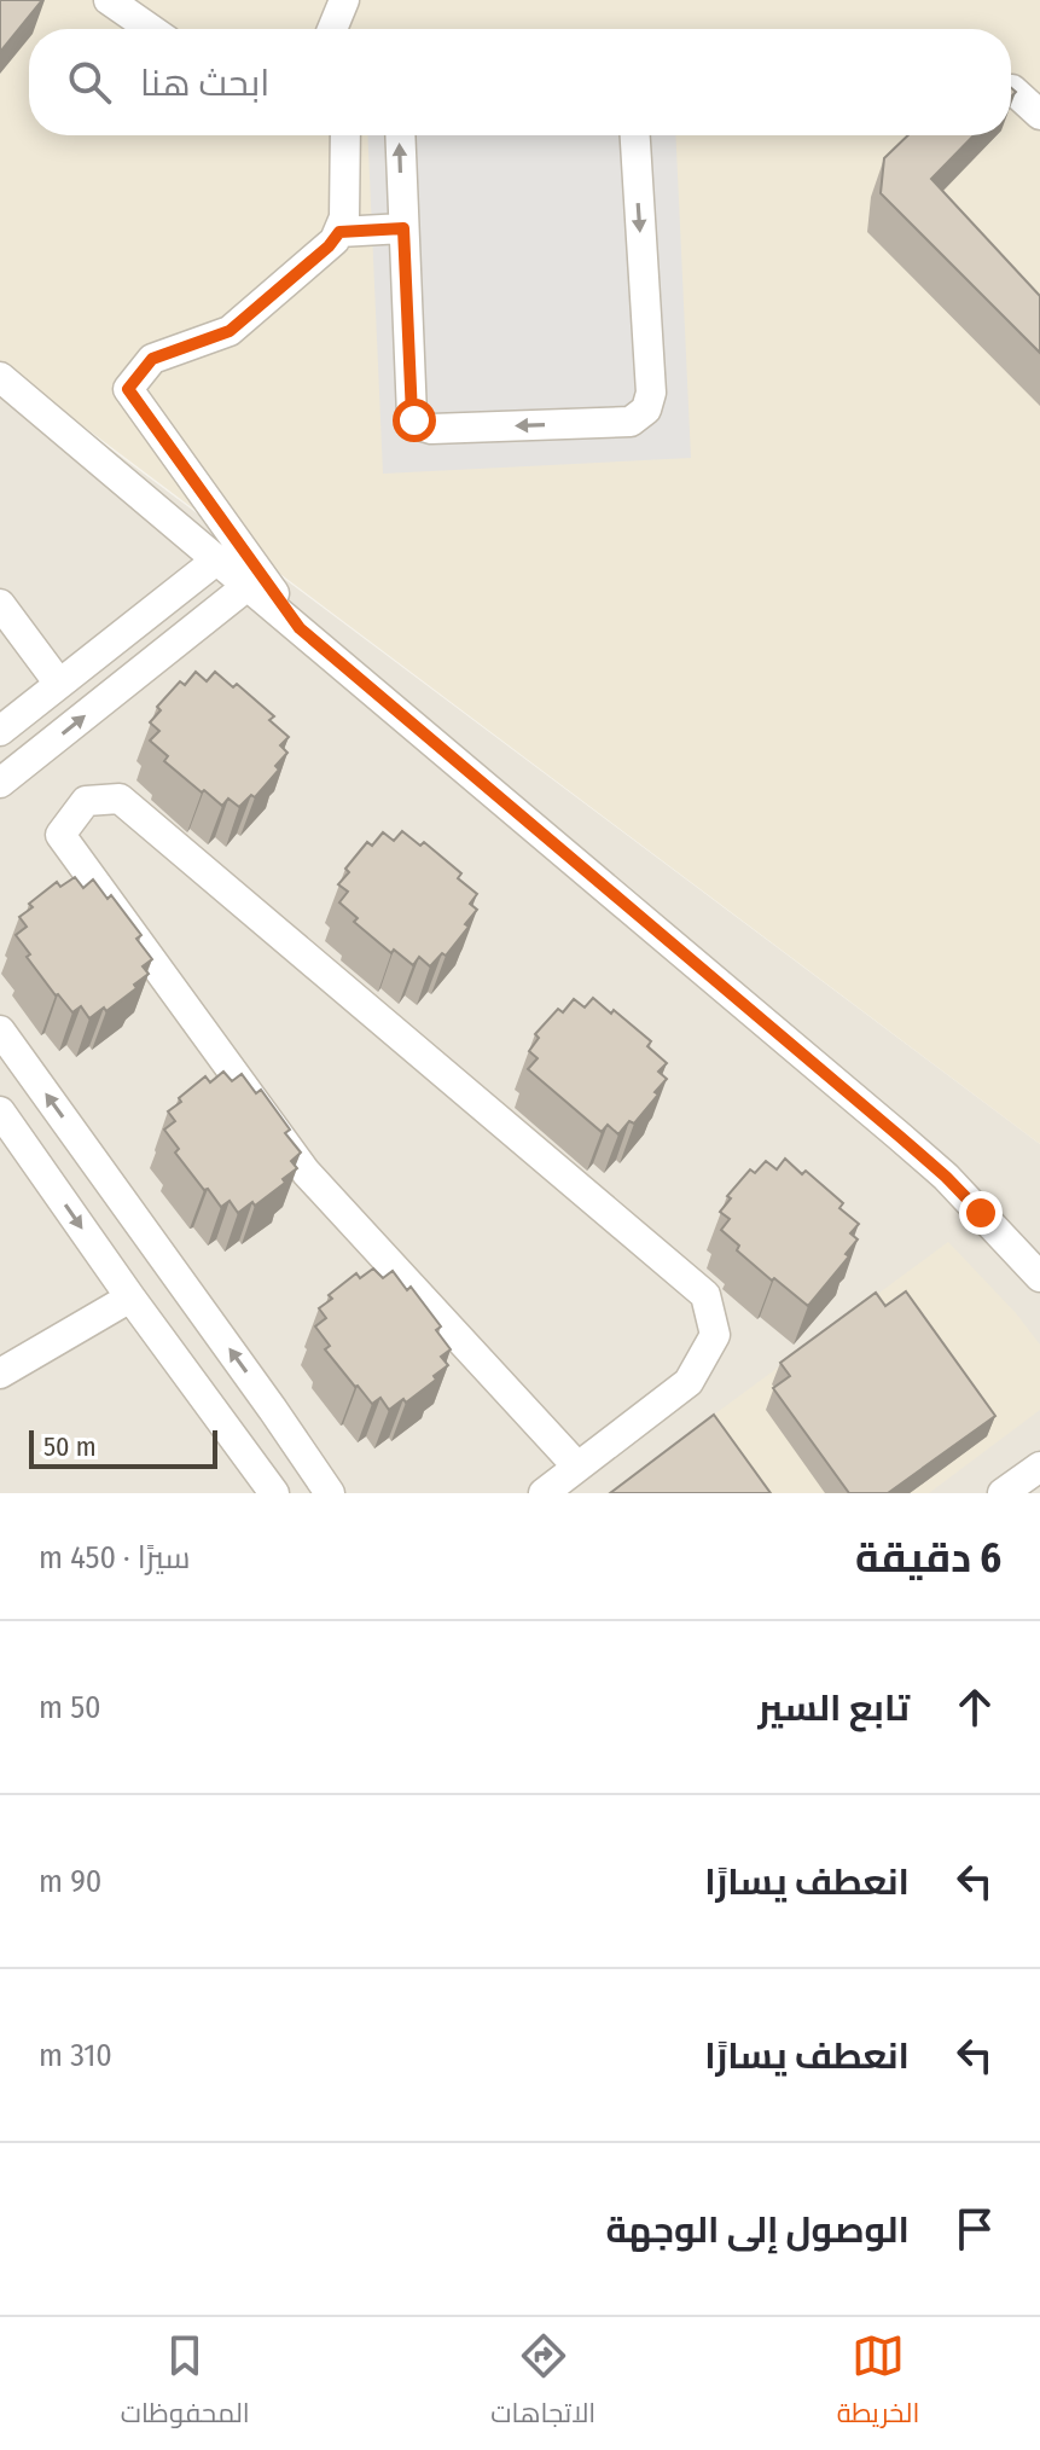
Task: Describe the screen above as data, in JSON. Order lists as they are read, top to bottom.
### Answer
{
  "scale_bar": "50 m",
  "page": {
    "search": "ابحث هنا",
    "scale": "50 m",
    "heading": ["6 دقيقة", "سيرًا · 450 m"],
    "list": [
      ["تابع السير", "50 m"],
      ["انعطف يسارًا", "90 m"],
      ["انعطف يسارًا", "310 m"],
      "الوصول إلى الوجهة"
    ],
    "nav": ["الخريطة", "الاتجاهات", "المحفوظات"]
  }
}
